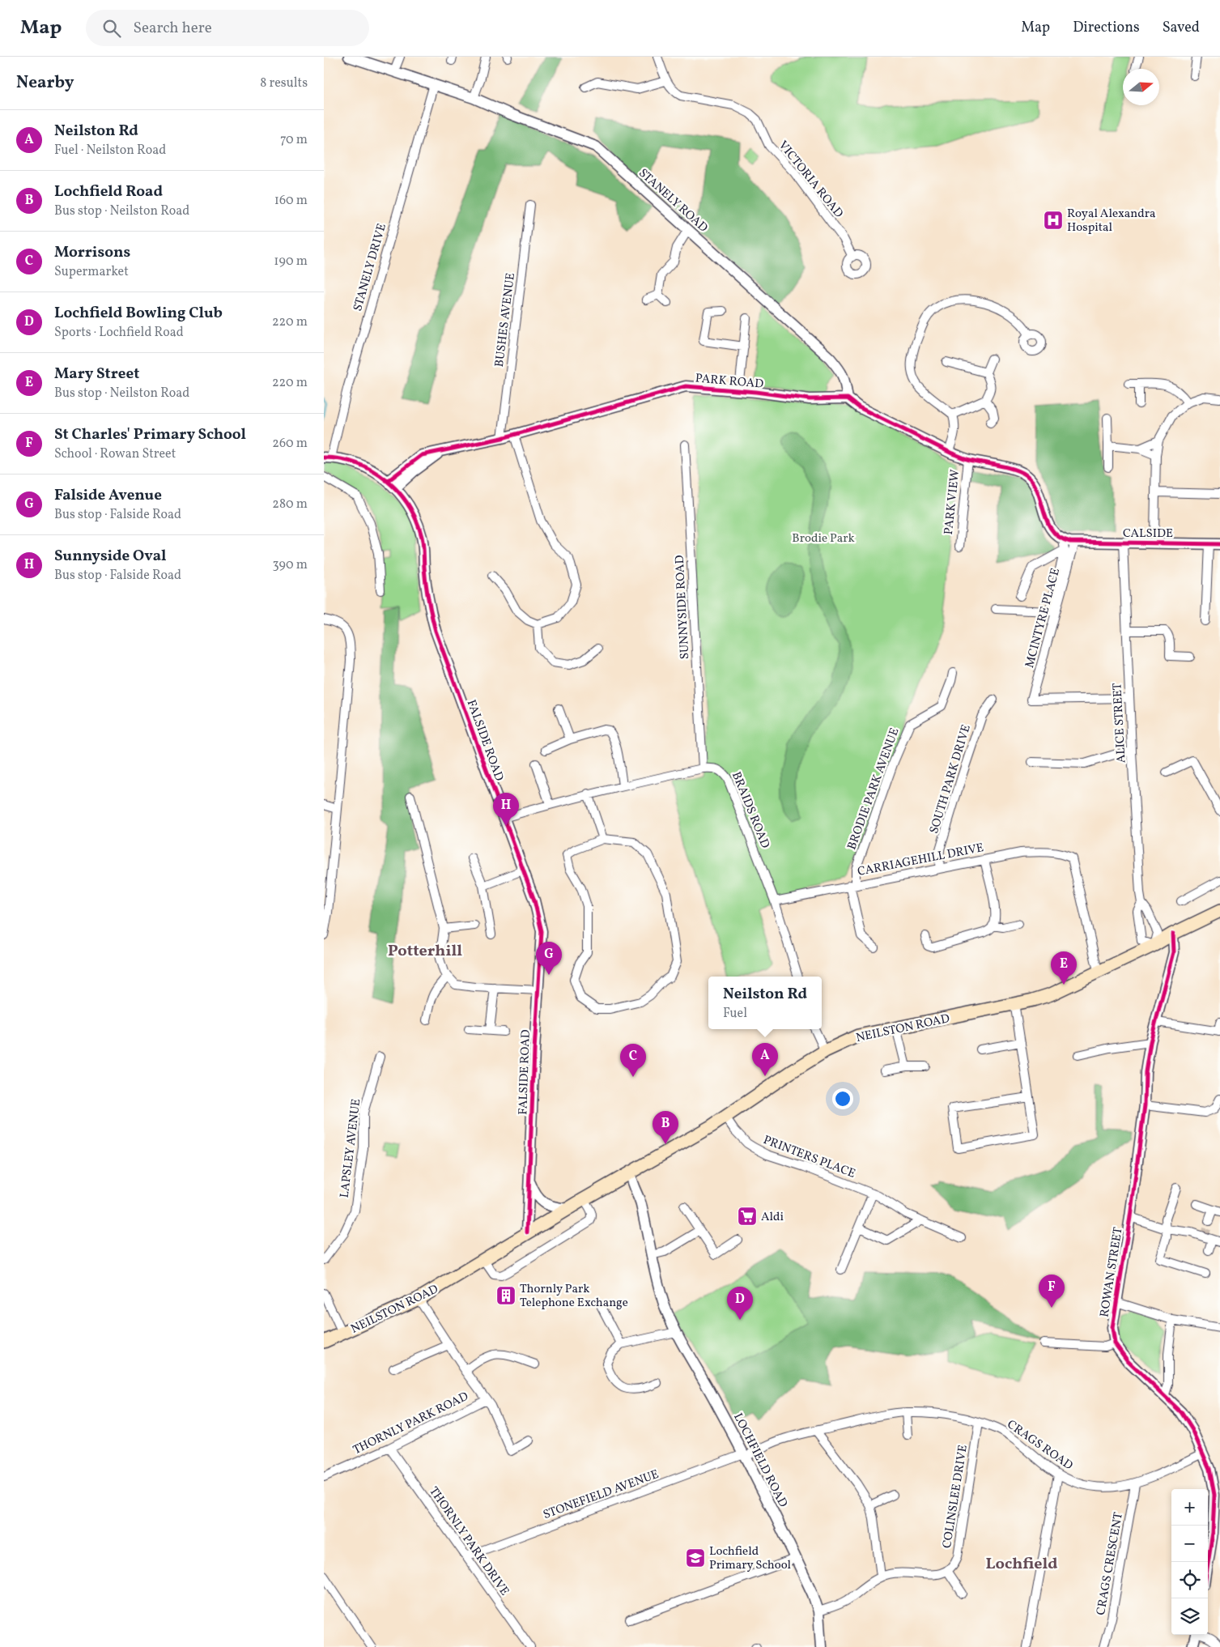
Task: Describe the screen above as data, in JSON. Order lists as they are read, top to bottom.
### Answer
{
  "streets": {
    "main road": ["NEILSTON ROAD"],
    "street": [
      "VICTORIA ROAD",
      "STANELY ROAD",
      "STANELY DRIVE",
      "BUSHES AVENUE",
      "PARK ROAD",
      "PARK VIEW",
      "CALSIDE",
      "SUNNYSIDE ROAD",
      "MCINTYRE PLACE",
      "ALICE STREET",
      "FALSIDE ROAD",
      "SOUTH PARK DRIVE",
      "BRODIE PARK AVENUE",
      "BRAIDS ROAD",
      "CARRIAGEHILL DRIVE",
      "LAPSLEY AVENUE",
      "PRINTERS PLACE",
      "ROWAN STREET",
      "THORNLY PARK ROAD",
      "CRAGS ROAD",
      "LOCHFIELD ROAD",
      "STONEFIELD AVENUE",
      "COLINSLEE DRIVE",
      "THORNLY PARK DRIVE",
      "CRAGS CRESCENT"
    ]
  },
  "crossings": [
    ["STANELY ROAD", "STANELY DRIVE"],
    ["STANELY ROAD", "PARK ROAD"],
    ["BUSHES AVENUE", "PARK ROAD"],
    ["PARK ROAD", "FALSIDE ROAD"],
    ["CALSIDE", "MCINTYRE PLACE"],
    ["CALSIDE", "ALICE STREET"],
    ["SUNNYSIDE ROAD", "BRAIDS ROAD"],
    ["MCINTYRE PLACE", "ALICE STREET"],
    ["ALICE STREET", "NEILSTON ROAD"],
    ["FALSIDE ROAD", "BRAIDS ROAD"],
    ["FALSIDE ROAD", "NEILSTON ROAD"],
    ["SOUTH PARK DRIVE", "CARRIAGEHILL DRIVE"],
    ["BRODIE PARK AVENUE", "CARRIAGEHILL DRIVE"],
    ["BRAIDS ROAD", "CARRIAGEHILL DRIVE"],
    ["CARRIAGEHILL DRIVE", "NEILSTON ROAD"],
    ["NEILSTON ROAD", "PRINTERS PLACE"],
    ["NEILSTON ROAD", "ROWAN STREET"],
    ["NEILSTON ROAD", "THORNLY PARK ROAD"],
    ["NEILSTON ROAD", "LOCHFIELD ROAD"],
    ["THORNLY PARK ROAD", "THORNLY PARK DRIVE"],
    ["CRAGS ROAD", "LOCHFIELD ROAD"],
    ["CRAGS ROAD", "STONEFIELD AVENUE"],
    ["CRAGS ROAD", "COLINSLEE DRIVE"],
    ["CRAGS ROAD", "CRAGS CRESCENT"],
    ["LOCHFIELD ROAD", "STONEFIELD AVENUE"],
    ["STONEFIELD AVENUE", "THORNLY PARK DRIVE"]
  ],
  "districts": ["Potterhill", "Lochfield"],
  "parks": ["Brodie Park"],
  "places": {
    "hospital": ["Royal Alexandra Hospital"],
    "supermarket": ["Aldi"],
    "building": ["Thornly Park Telephone Exchange"],
    "school or university": ["Lochfield Primary School"]
  },
  "north": "right",
  "page": {
    "header": "Map",
    "search": "Search here",
    "nav": ["Map", "Directions", "Saved"],
    "heading": ["Nearby", "8 results"],
    "list": [
      {
        "mark": "A",
        "name": "Neilston Rd",
        "note": "Fuel · Neilston Road",
        "value": "70 m"
      },
      {
        "mark": "B",
        "name": "Lochfield Road",
        "note": "Bus stop · Neilston Road",
        "value": "160 m"
      },
      {
        "mark": "C",
        "name": "Morrisons",
        "note": "Supermarket",
        "value": "190 m"
      },
      {
        "mark": "D",
        "name": "Lochfield Bowling Club",
        "note": "Sports · Lochfield Road",
        "value": "220 m"
      },
      {
        "mark": "E",
        "name": "Mary Street",
        "note": "Bus stop · Neilston Road",
        "value": "220 m"
      },
      {
        "mark": "F",
        "name": "St Charles' Primary School",
        "note": "School · Rowan Street",
        "value": "260 m"
      },
      {
        "mark": "G",
        "name": "Falside Avenue",
        "note": "Bus stop · Falside Road",
        "value": "280 m"
      },
      {
        "mark": "H",
        "name": "Sunnyside Oval",
        "note": "Bus stop · Falside Road",
        "value": "390 m"
      }
    ],
    "pins": [
      "H",
      "G",
      "E",
      "A",
      "C",
      "B",
      "F",
      "D"
    ],
    "popup": ["Neilston Rd", "Fuel"],
    "map_buttons": ["+", "−"]
  }
}
